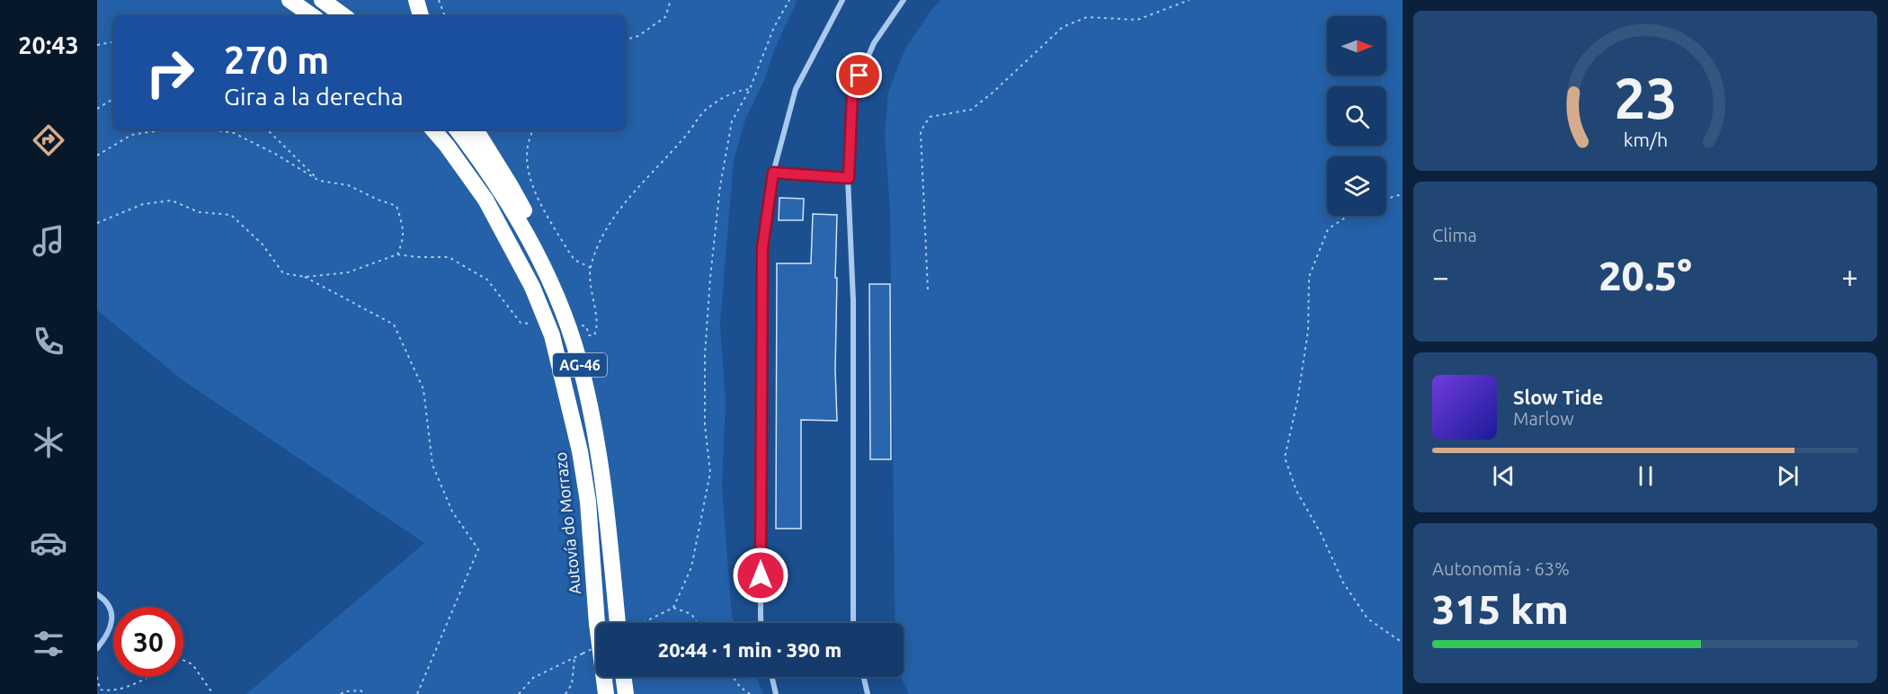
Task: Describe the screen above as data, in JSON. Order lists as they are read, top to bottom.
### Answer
{
  "streets": {
    "highway": ["AG-46", "Autovía do Morrazo"]
  },
  "north": "right",
  "page": {
    "tabs": "20:43",
    "turn": ["270 m", "Gira a la derecha"],
    "tile": [
      "Clima",
      ["Autonomía · 63%", "315 km"]
    ],
    "heat": ["−", "20.5°", "+"],
    "song": ["Slow Tide", "Marlow"],
    "limit": "30",
    "trip": "20:44 · 1 min · 390 m",
    "gauge": ["23", "km/h"]
  }
}
